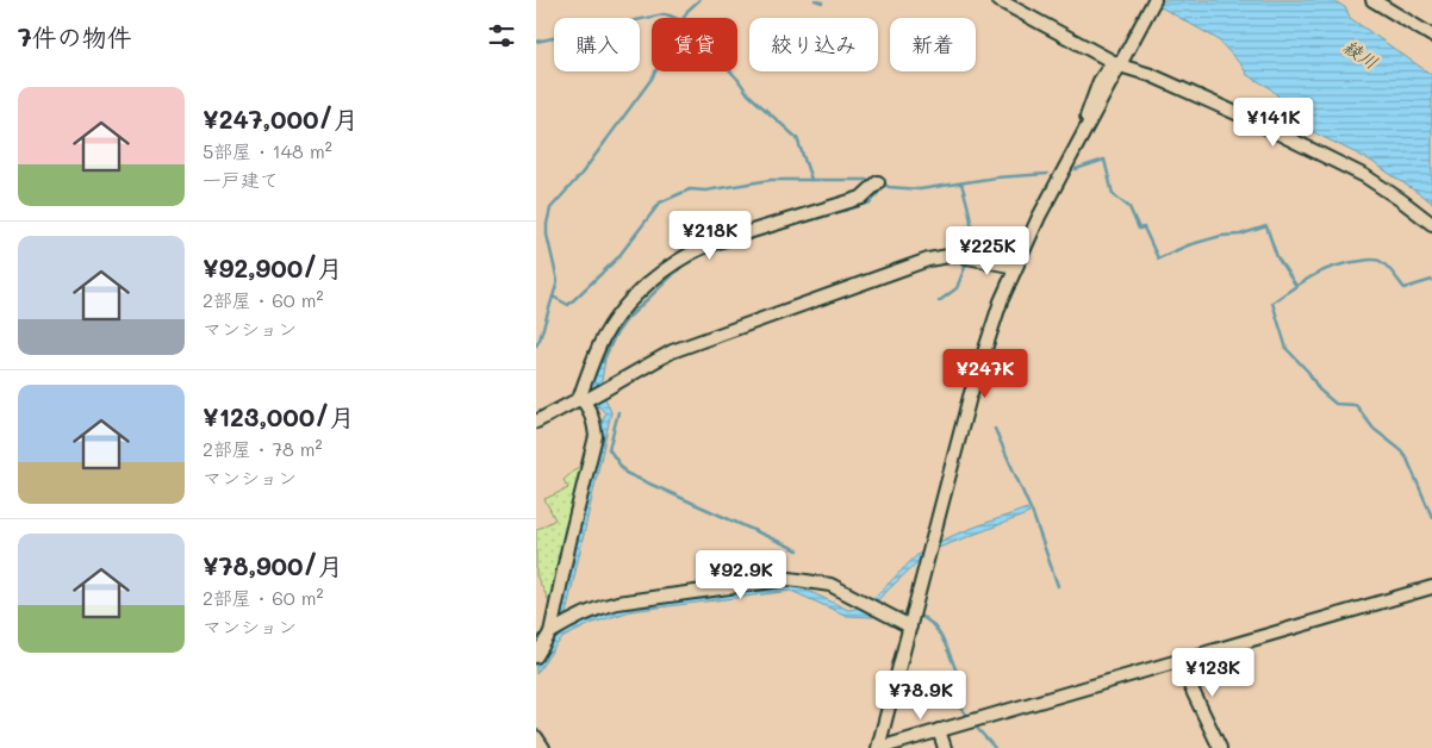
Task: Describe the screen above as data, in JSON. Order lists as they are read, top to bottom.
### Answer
{
  "water": ["綾川"],
  "page": {
    "heading": "7件の物件",
    "chip": [
      "購入",
      "賃貸",
      "絞り込み",
      "新着"
    ],
    "list": [
      {
        "name": "¥247,000/月",
        "note": "5部屋 · 148 m² · 一戸建て"
      },
      {
        "name": "¥92,900/月",
        "note": "2部屋 · 60 m² · マンション"
      },
      {
        "name": "¥123,000/月",
        "note": "2部屋 · 78 m² · マンション"
      },
      {
        "name": "¥78,900/月",
        "note": "2部屋 · 60 m² · マンション"
      }
    ],
    "price": [
      "¥141K",
      "¥218K",
      "¥225K",
      "¥247K",
      "¥92.9K",
      "¥123K",
      "¥78.9K"
    ]
  }
}
